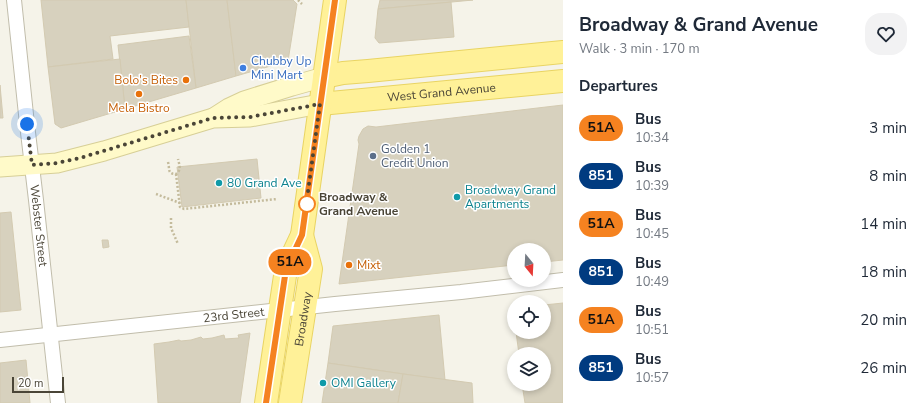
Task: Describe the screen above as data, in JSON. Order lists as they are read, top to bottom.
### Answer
{
  "streets": {
    "main road": ["West Grand Avenue", "Broadway"],
    "street": ["Webster Street", "23rd Street"]
  },
  "crossings": [
    ["West Grand Avenue", "Broadway"],
    ["Webster Street", "23rd Street"],
    ["23rd Street", "Broadway"]
  ],
  "places": [
    "Chubby Up Mini Mart",
    "Bolo's Bites",
    "Mela Bistro",
    "Golden 1 Credit Union",
    "80 Grand Ave",
    "Broadway Grand Apartments",
    "Broadway & Grand Avenue",
    "Mixt",
    "OMI Gallery"
  ],
  "lines": ["bus line 51A"],
  "scale_bar": "20 m",
  "north": "bottom",
  "page": {
    "on_map": "51A",
    "heading": [
      ["Broadway & Grand Avenue", "Walk · 3 min · 170 m"],
      "Departures"
    ],
    "list": [
      {
        "mark": "51A",
        "name": "Bus",
        "note": "10:34",
        "value": "3 min"
      },
      {
        "mark": "851",
        "name": "Bus",
        "note": "10:39",
        "value": "8 min"
      },
      {
        "mark": "51A",
        "name": "Bus",
        "note": "10:45",
        "value": "14 min"
      },
      {
        "mark": "851",
        "name": "Bus",
        "note": "10:49",
        "value": "18 min"
      },
      {
        "mark": "51A",
        "name": "Bus",
        "note": "10:51",
        "value": "20 min"
      },
      {
        "mark": "851",
        "name": "Bus",
        "note": "10:57",
        "value": "26 min"
      }
    ],
    "scale": "20 m"
  }
}
